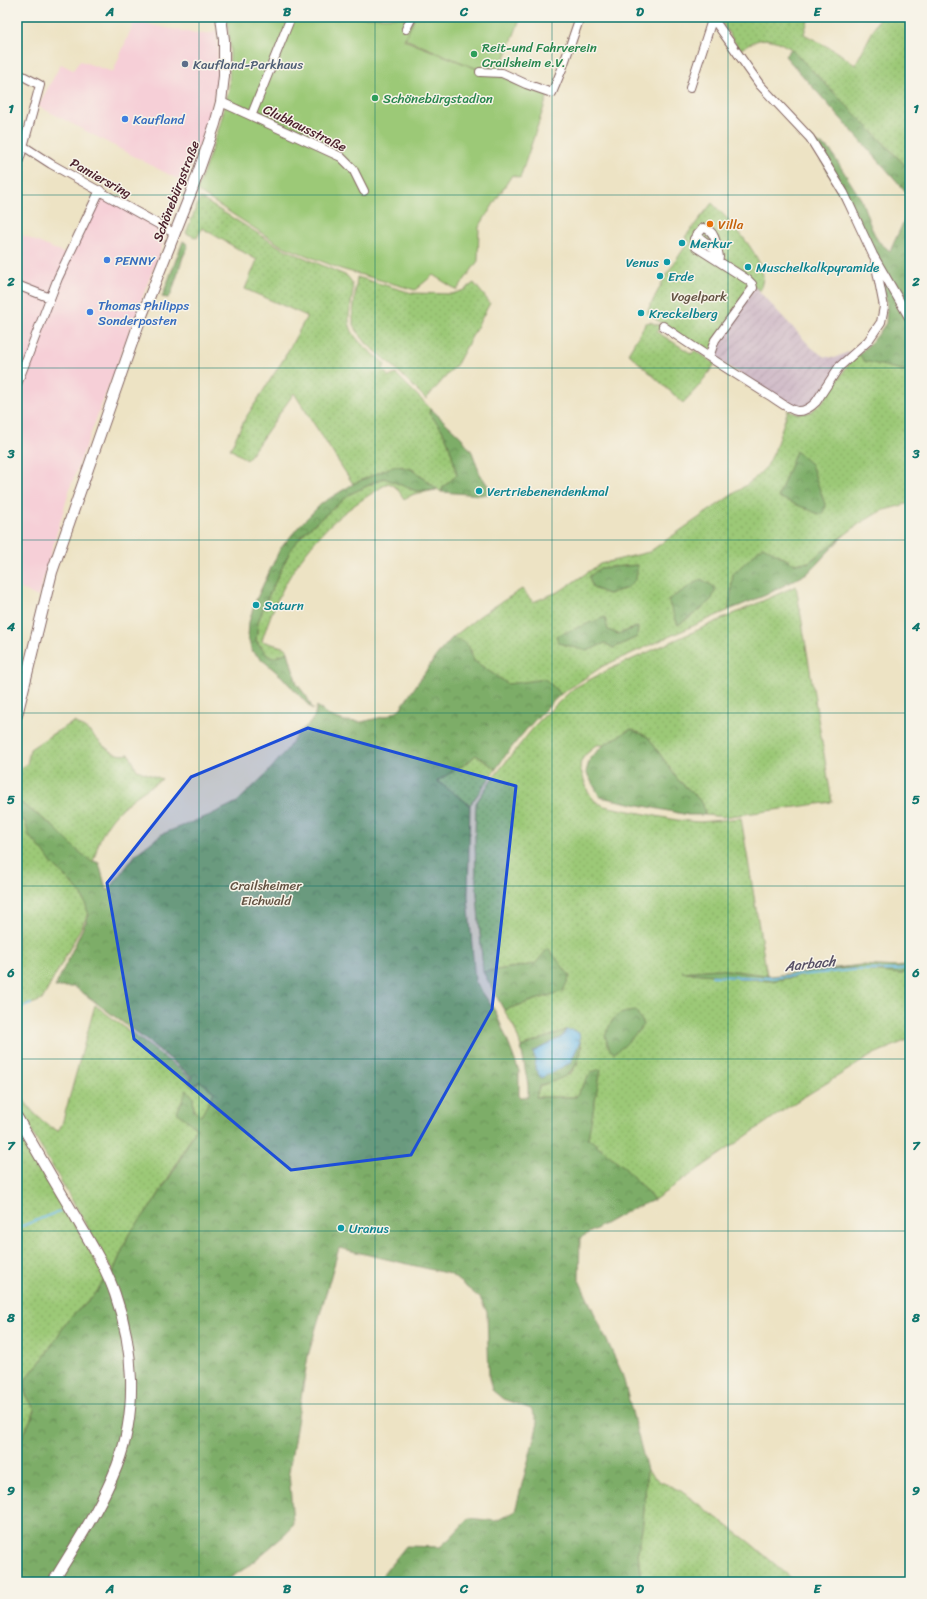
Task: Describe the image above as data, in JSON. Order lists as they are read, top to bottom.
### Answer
{
  "streets": {
    "main road": ["Schönebürgstraße"],
    "street": ["Clubhausstraße", "Pamiersring"]
  },
  "crossings": [
    ["Clubhausstraße", "Schönebürgstraße"],
    ["Pamiersring", "Schönebürgstraße"]
  ],
  "water": ["Aarbach"],
  "parks": ["Vogelpark", "Crailsheimer Eichwald"],
  "places": [
    "Reit-und Fahrverein Crailsheim e.V.",
    "Kaufland-Parkhaus",
    "Schönebürgstadion",
    "Kaufland",
    "Villa",
    "Merkur",
    "PENNY",
    "Venus",
    "Muschelkalkpyramide",
    "Erde",
    "Thomas Philipps Sonderposten",
    "Kreckelberg",
    "Vertriebenendenkmal",
    "Saturn",
    "Uranus"
  ],
  "grid": {
    "columns": [
      "A",
      "B",
      "C",
      "D",
      "E"
    ],
    "rows": [
      "1",
      "2",
      "3",
      "4",
      "5",
      "6",
      "7",
      "8",
      "9"
    ]
  }
}
